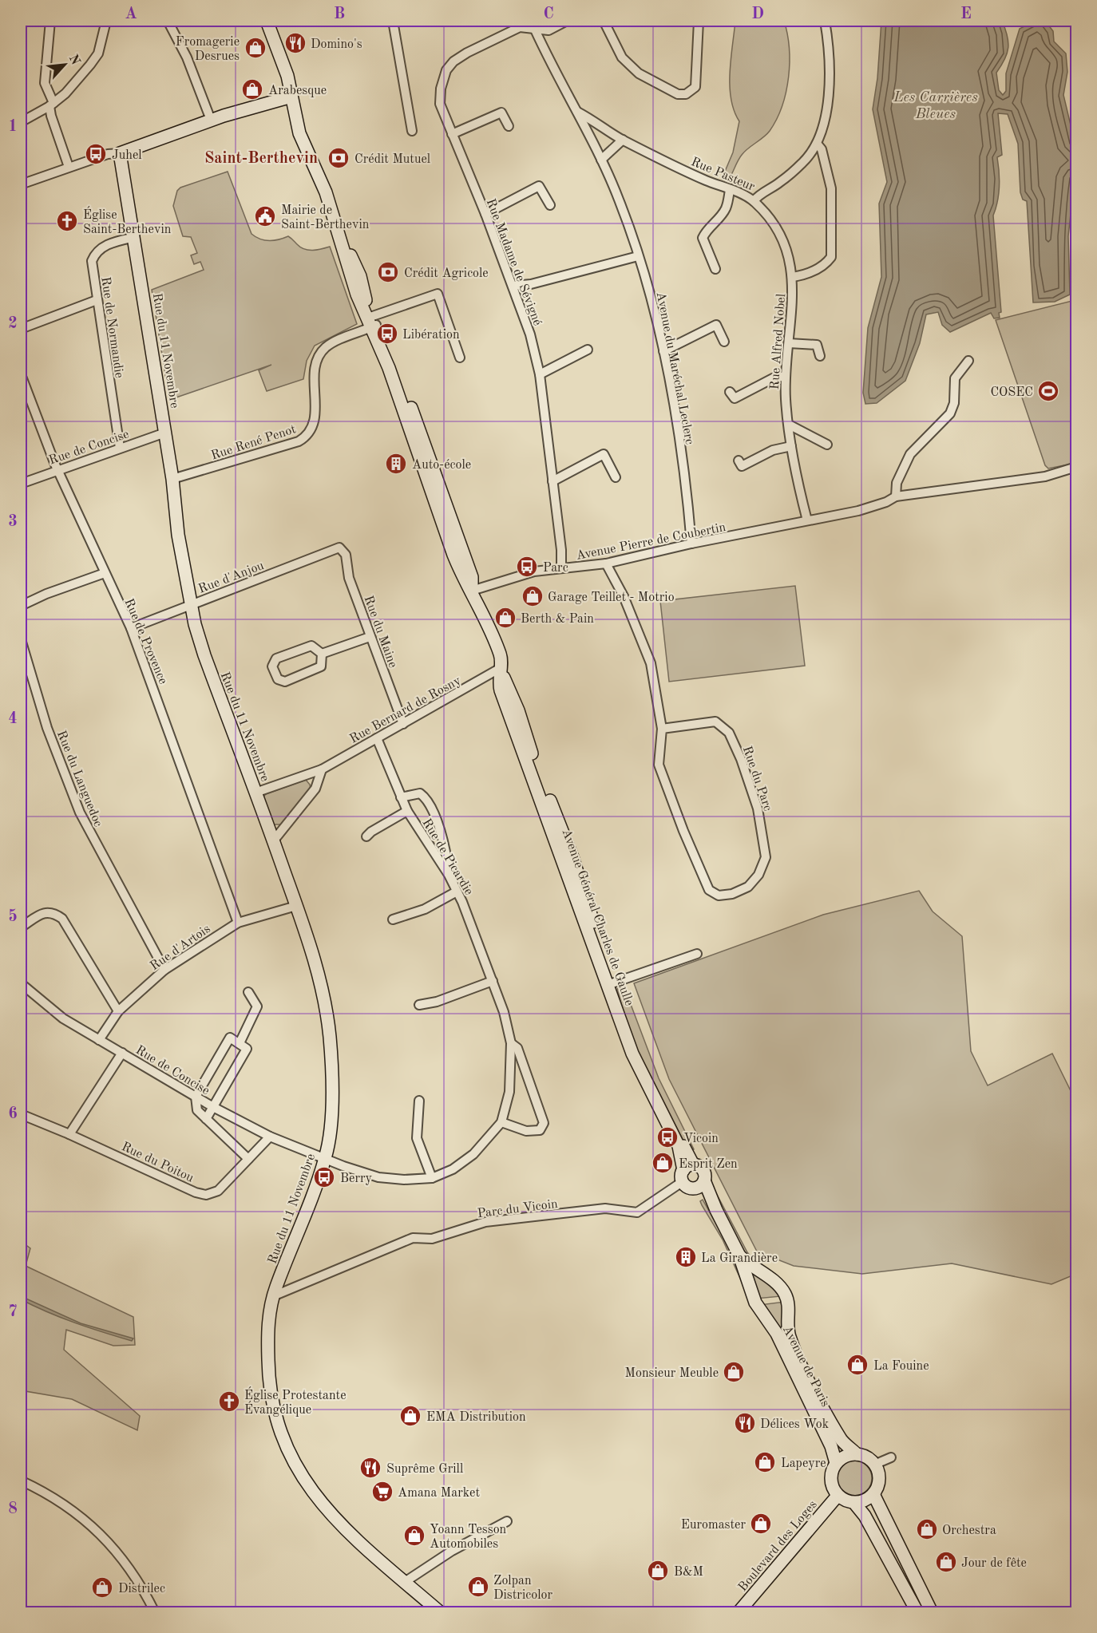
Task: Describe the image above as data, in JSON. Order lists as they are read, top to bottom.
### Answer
{
  "streets": {
    "main road": [
      "Rue du 11 Novembre",
      "Avenue Général Charles de Gaulle",
      "Avenue de Paris",
      "Boulevard des Loges"
    ],
    "street": [
      "Rue Pasteur",
      "Rue Madame de Sévigné",
      "Rue de Normandie",
      "Rue Alfred Nobel",
      "Avenue du Maréchal Leclerc",
      "Rue René Penot",
      "Rue de Concise",
      "Avenue Pierre de Coubertin",
      "Rue d'Anjou",
      "Rue du Maine",
      "Rue de Provence",
      "Rue Bernard de Rosny",
      "Rue du Languedoc",
      "Rue du Parc",
      "Rue de Picardie",
      "Rue d'Artois",
      "Rue du Poitou",
      "Parc du Vicoin"
    ]
  },
  "crossings": [
    ["Rue Pasteur", "Rue Alfred Nobel"],
    ["Rue Pasteur", "Avenue du Maréchal Leclerc"],
    ["Rue Madame de Sévigné", "Avenue du Maréchal Leclerc"],
    ["Rue Madame de Sévigné", "Avenue Pierre de Coubertin"],
    ["Rue de Normandie", "Rue du 11 Novembre"],
    ["Rue de Normandie", "Rue de Concise"],
    ["Rue Alfred Nobel", "Avenue Pierre de Coubertin"],
    ["Rue du 11 Novembre", "Rue René Penot"],
    ["Rue du 11 Novembre", "Rue de Concise"],
    ["Rue du 11 Novembre", "Rue d'Anjou"],
    ["Rue du 11 Novembre", "Rue Bernard de Rosny"],
    ["Rue du 11 Novembre", "Rue de Picardie"],
    ["Rue du 11 Novembre", "Rue d'Artois"],
    ["Rue du 11 Novembre", "Parc du Vicoin"],
    ["Avenue du Maréchal Leclerc", "Avenue Pierre de Coubertin"],
    ["Rue René Penot", "Avenue Général Charles de Gaulle"],
    ["Rue de Concise", "Rue de Provence"],
    ["Rue de Concise", "Rue de Picardie"],
    ["Rue de Concise", "Rue d'Artois"],
    ["Rue de Concise", "Rue du Poitou"],
    ["Avenue Pierre de Coubertin", "Rue du Parc"],
    ["Avenue Pierre de Coubertin", "Avenue Général Charles de Gaulle"],
    ["Rue d'Anjou", "Rue du Maine"],
    ["Rue d'Anjou", "Rue de Provence"],
    ["Rue du Maine", "Rue Bernard de Rosny"],
    ["Rue de Provence", "Rue d'Artois"],
    ["Rue Bernard de Rosny", "Rue de Picardie"],
    ["Rue Bernard de Rosny", "Avenue Général Charles de Gaulle"],
    ["Rue du Languedoc", "Rue d'Artois"],
    ["Avenue Général Charles de Gaulle", "Parc du Vicoin"],
    ["Avenue Général Charles de Gaulle", "Avenue de Paris"],
    ["Avenue de Paris", "Boulevard des Loges"]
  ],
  "districts": ["Saint-Berthevin"],
  "water": ["Les Carrières Bleues"],
  "places": {
    "restaurant": ["Domino's", "Délices Wok", "Suprême Grill"],
    "shop": [
      "Fromagerie Desrues",
      "Arabesque",
      "Garage Teillet - Motrio",
      "Berth & Pain",
      "Esprit Zen",
      "La Fouine",
      "Monsieur Meuble",
      "EMA Distribution",
      "Lapeyre",
      "Euromaster",
      "Orchestra",
      "Yoann Tesson Automobiles",
      "Jour de fête",
      "B&M",
      "Zolpan Districolor",
      "Distrilec"
    ],
    "bus stop": [
      "Juhel",
      "Libération",
      "Parc",
      "Vicoin",
      "Berry"
    ],
    "bank": ["Crédit Mutuel", "Crédit Agricole"],
    "public building": ["Mairie de Saint-Berthevin"],
    "church": ["Église Saint-Berthevin", "Église Protestante Évangélique"],
    "sports": ["COSEC"],
    "building": ["Auto-école", "La Girandière"],
    "supermarket": ["Amana Market"]
  },
  "north": "top right",
  "grid": {
    "columns": [
      "A",
      "B",
      "C",
      "D",
      "E"
    ],
    "rows": [
      "1",
      "2",
      "3",
      "4",
      "5",
      "6",
      "7",
      "8"
    ]
  }
}
